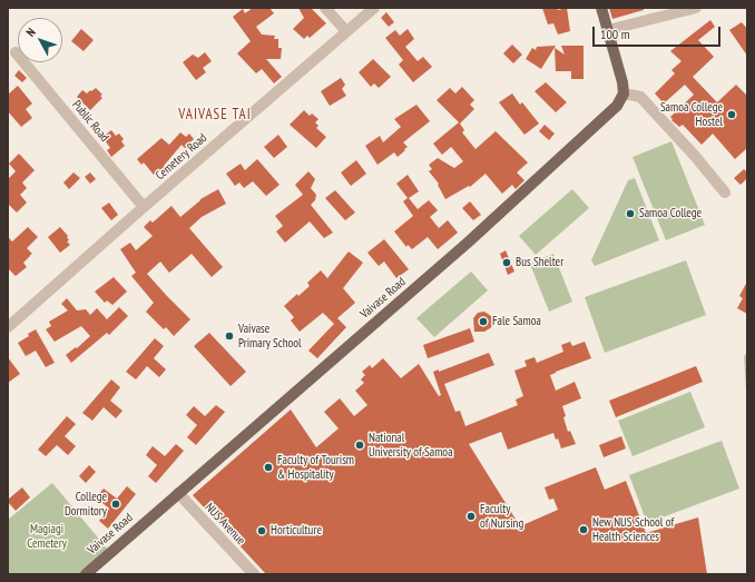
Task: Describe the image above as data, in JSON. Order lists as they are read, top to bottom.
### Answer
{
  "streets": {
    "main road": ["Vaivase Road"],
    "street": ["Public Road", "Cemetery Road", "NUS Avenue"]
  },
  "crossings": [
    ["Public Road", "Cemetery Road"],
    ["Vaivase Road", "NUS Avenue"]
  ],
  "districts": ["VAIVASE TAI"],
  "parks": ["Magiagi Cemetery"],
  "places": [
    "Samoa College Hostel",
    "Samoa College",
    "Bus Shelter",
    "Fale Samoa",
    "Vaivase Primary School",
    "National University of Samoa",
    "Faculty of Tourism & Hospitality",
    "College Dormitory",
    "Faculty of Nursing",
    "New NUS School of Health Sciences",
    "Horticulture"
  ],
  "scale_bar": "100 m",
  "north": "top left"
}
